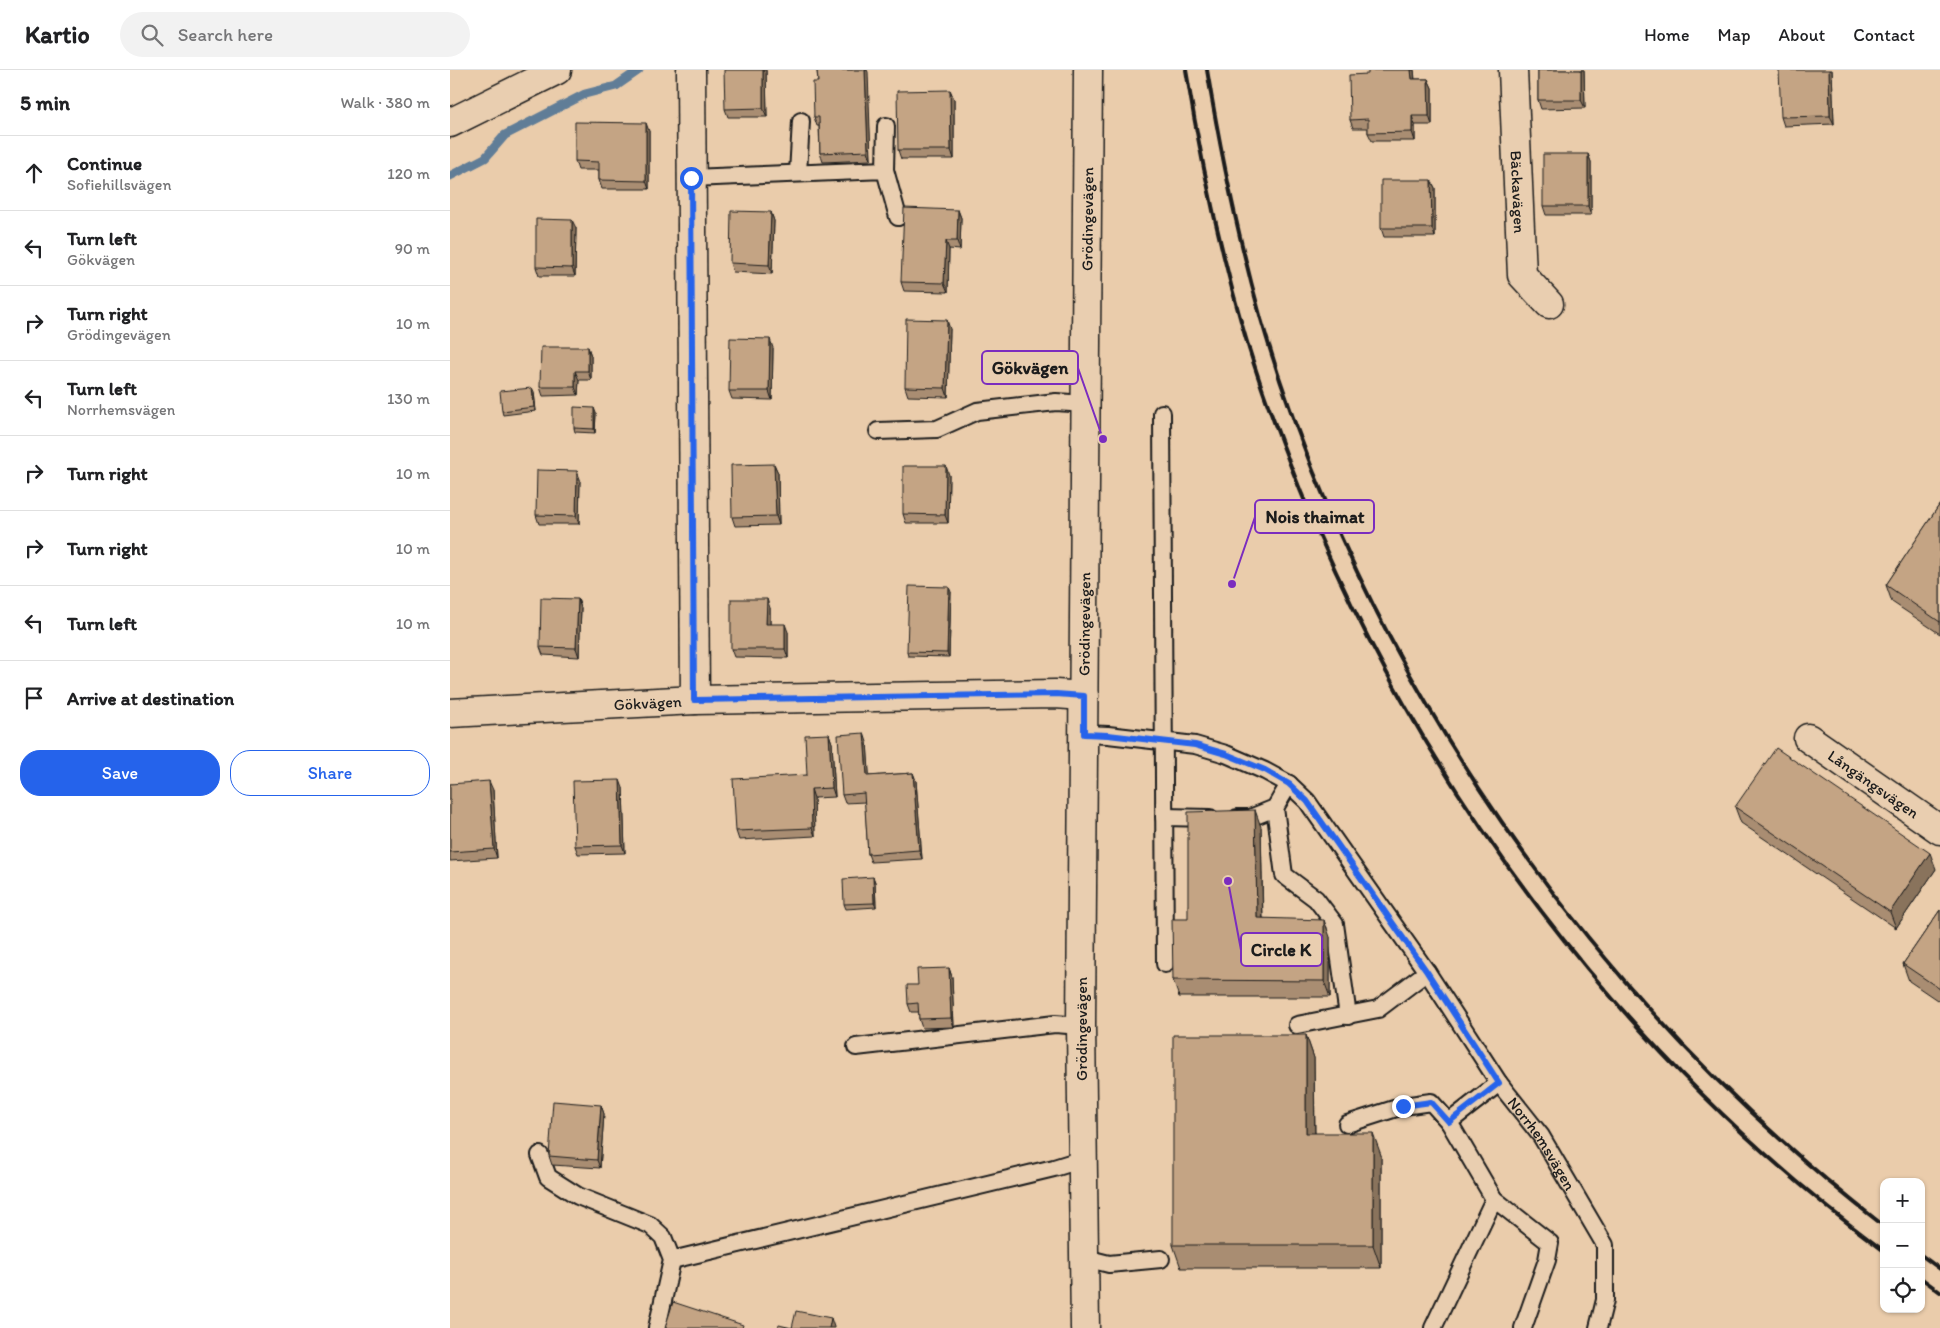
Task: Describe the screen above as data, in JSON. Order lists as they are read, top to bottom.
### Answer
{
  "streets": {
    "street": [
      "Bäckavägen",
      "Grödingevägen",
      "Gökvägen",
      "Långängsvägen"
    ],
    "lane": ["Norrhemsvägen"]
  },
  "crossings": [
    ["Grödingevägen", "Gökvägen"],
    ["Grödingevägen", "Norrhemsvägen"]
  ],
  "places": ["Gökvägen", "Nois thaimat", "Circle K"],
  "page": {
    "header": "Kartio",
    "search": "Search here",
    "nav": [
      "Home",
      "Map",
      "About",
      "Contact"
    ],
    "heading": ["5 min", "Walk · 380 m"],
    "list": [
      ["Continue", "Sofiehillsvägen", "120 m"],
      ["Turn left", "Gökvägen", "90 m"],
      ["Turn right", "Grödingevägen", "10 m"],
      ["Turn left", "Norrhemsvägen", "130 m"],
      ["Turn right", "10 m"],
      ["Turn right", "10 m"],
      ["Turn left", "10 m"],
      "Arrive at destination"
    ],
    "buttons": ["Save", "Share"],
    "map_buttons": ["+", "−"]
  }
}
